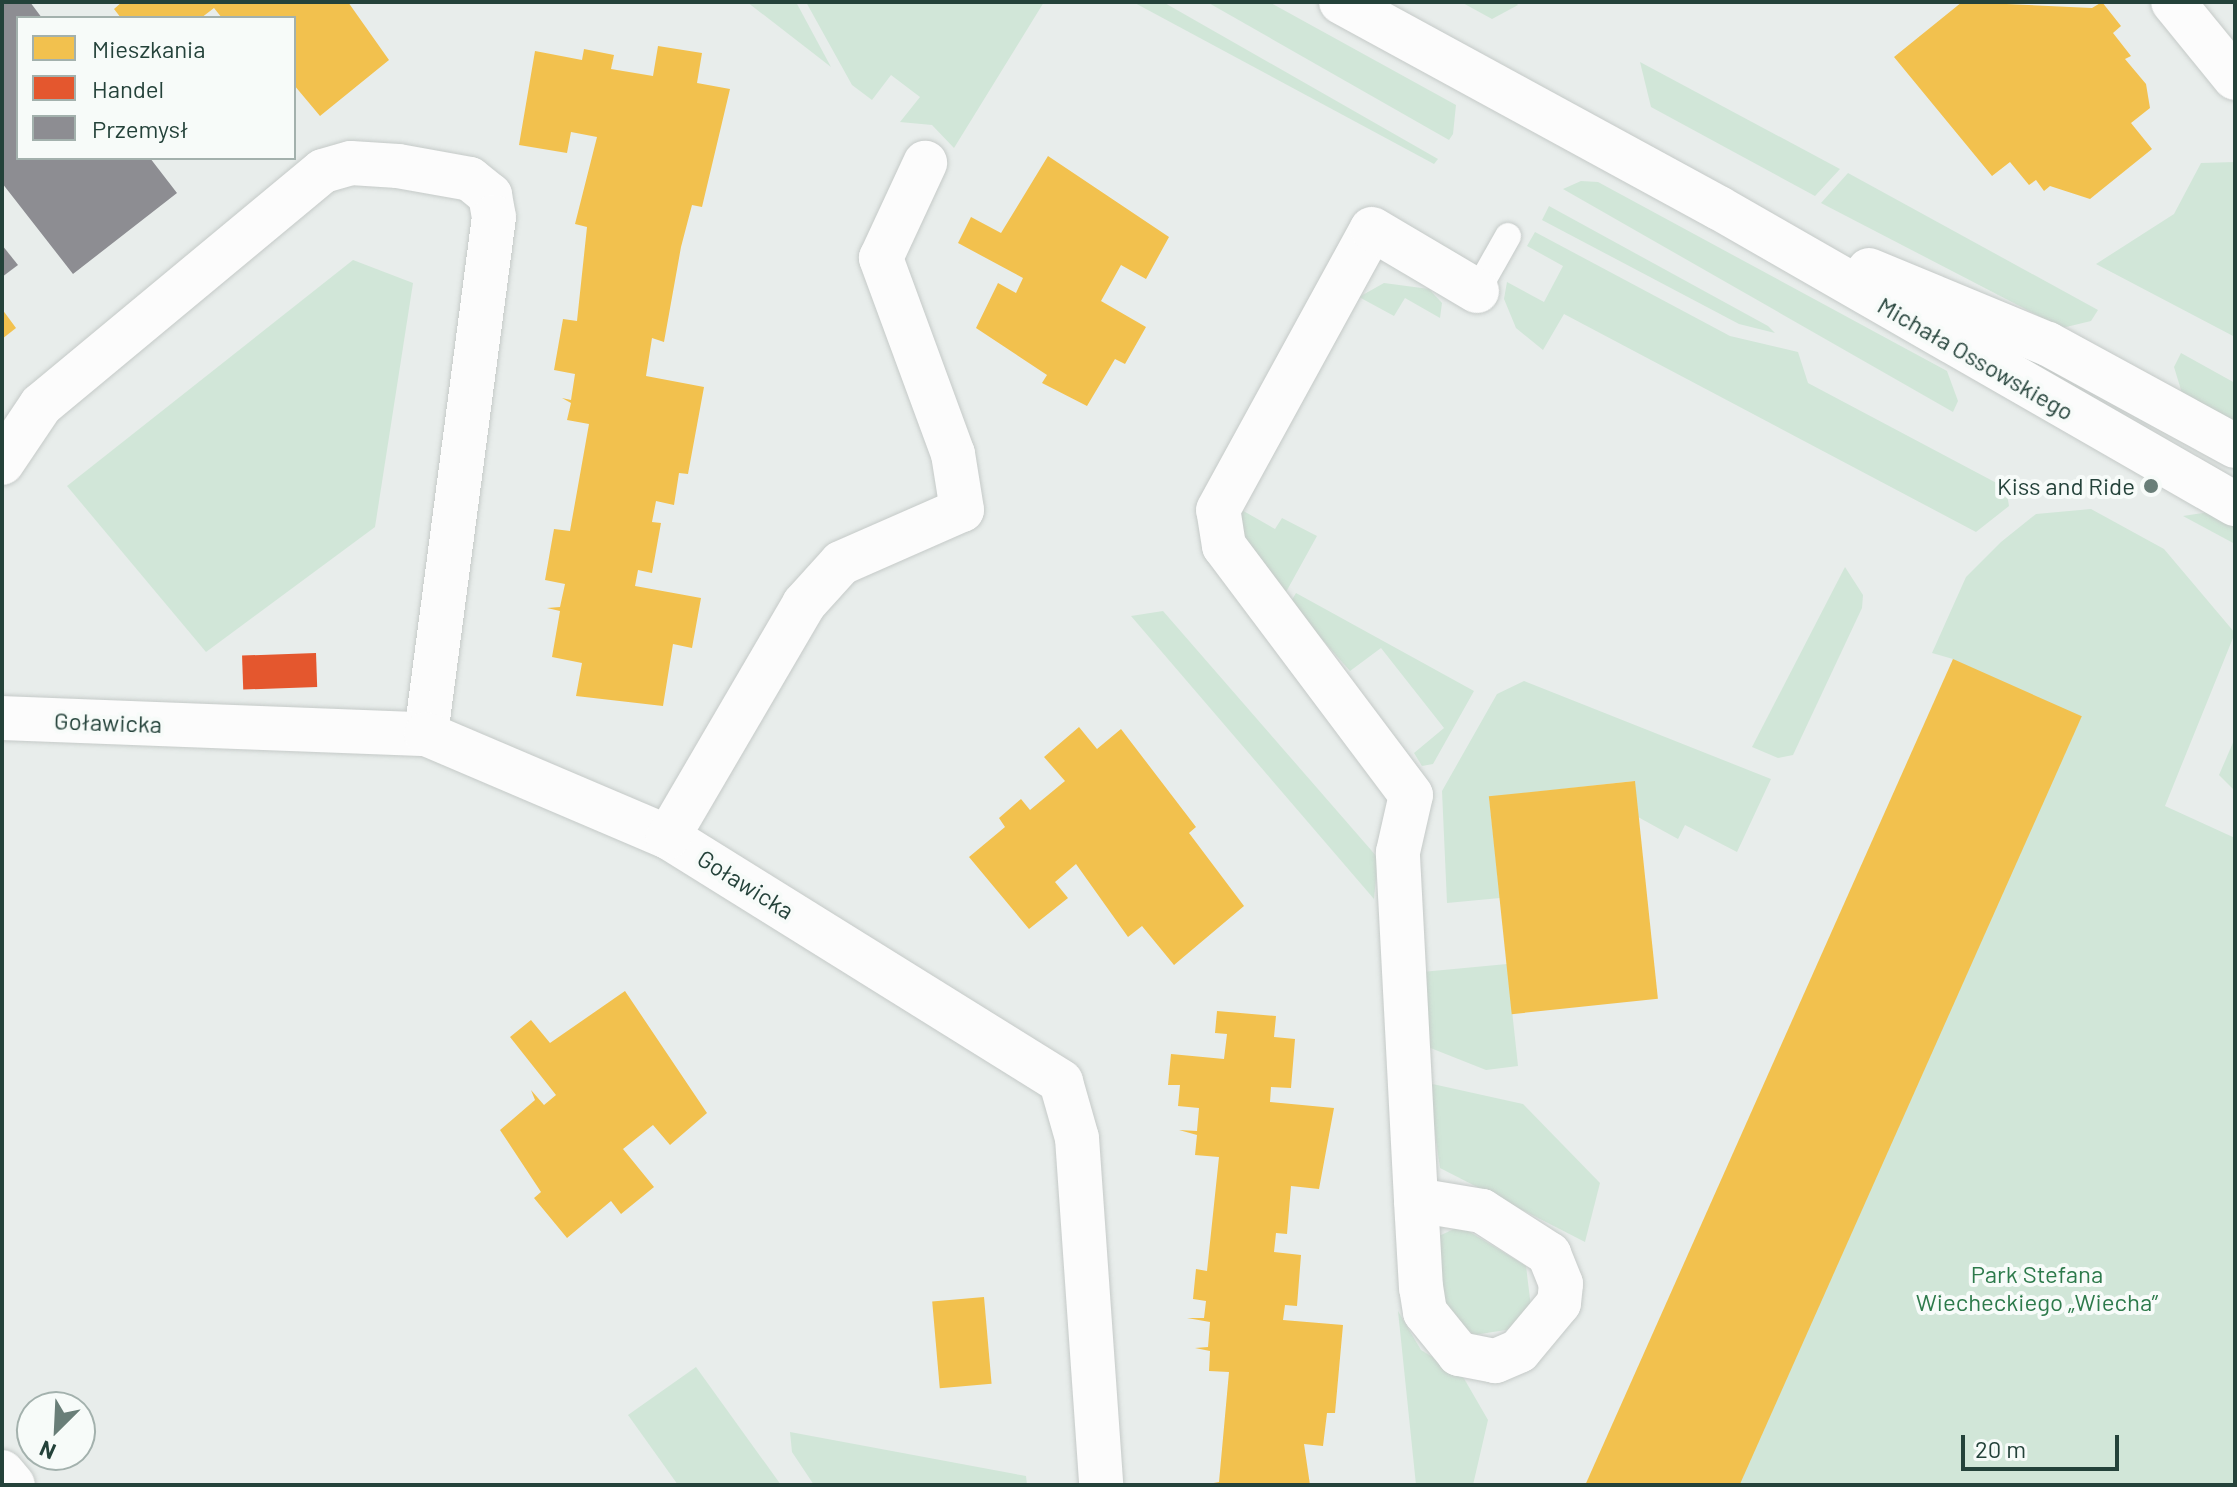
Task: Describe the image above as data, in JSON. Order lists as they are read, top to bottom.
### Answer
{
  "streets": {
    "street": ["Michała Ossowskiego", "Goławicka"]
  },
  "parks": ["Park Stefana Wiecheckiego „Wiecha”"],
  "places": ["Kiss and Ride"],
  "legend": ["Mieszkania", "Handel", "Przemysł"],
  "scale_bar": "20 m",
  "north": "bottom left"
}
